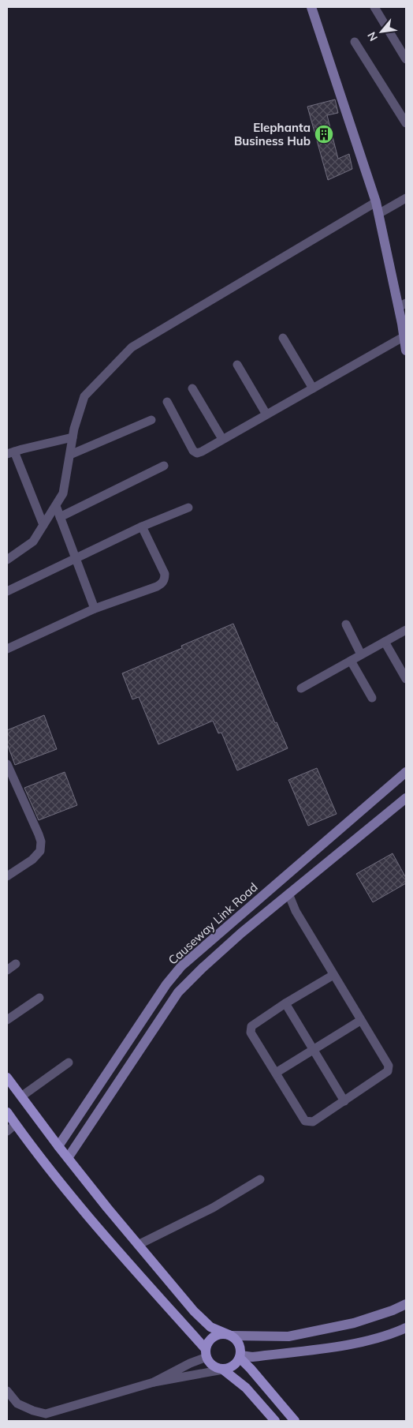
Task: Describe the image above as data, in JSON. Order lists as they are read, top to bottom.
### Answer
{
  "streets": {
    "main road": ["Causeway Link Road"]
  },
  "places": {
    "building": ["Elephanta Business Hub"]
  },
  "north": "bottom left"
}
